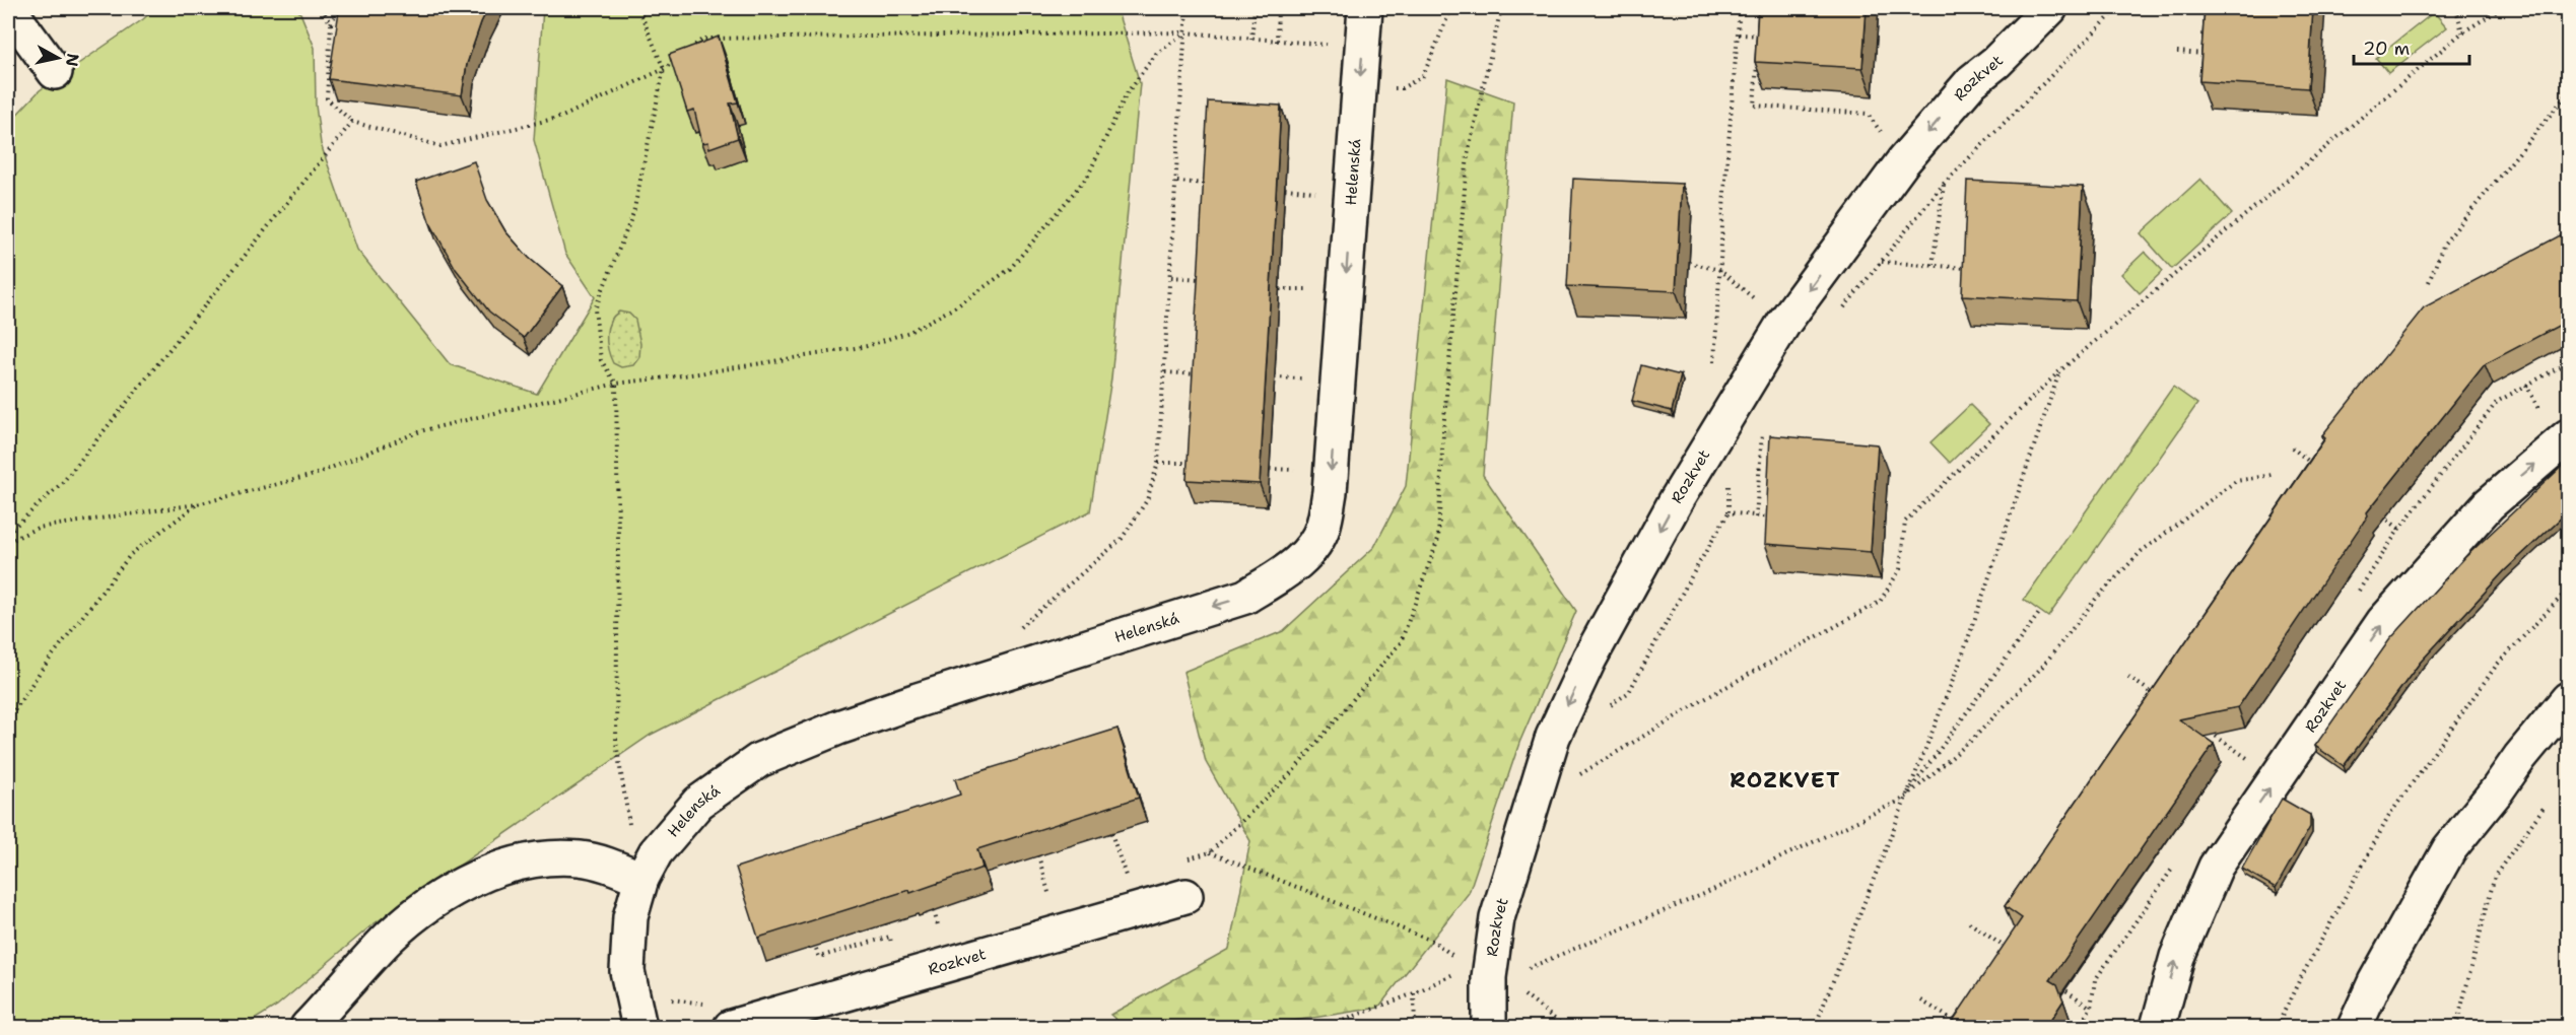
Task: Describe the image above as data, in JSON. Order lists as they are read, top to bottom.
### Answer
{
  "streets": {
    "street": ["Rozkvet", "Helenská"]
  },
  "one_way": ["Helenská"],
  "districts": ["ROZKVET"],
  "scale_bar": "20 m",
  "north": "right"
}
